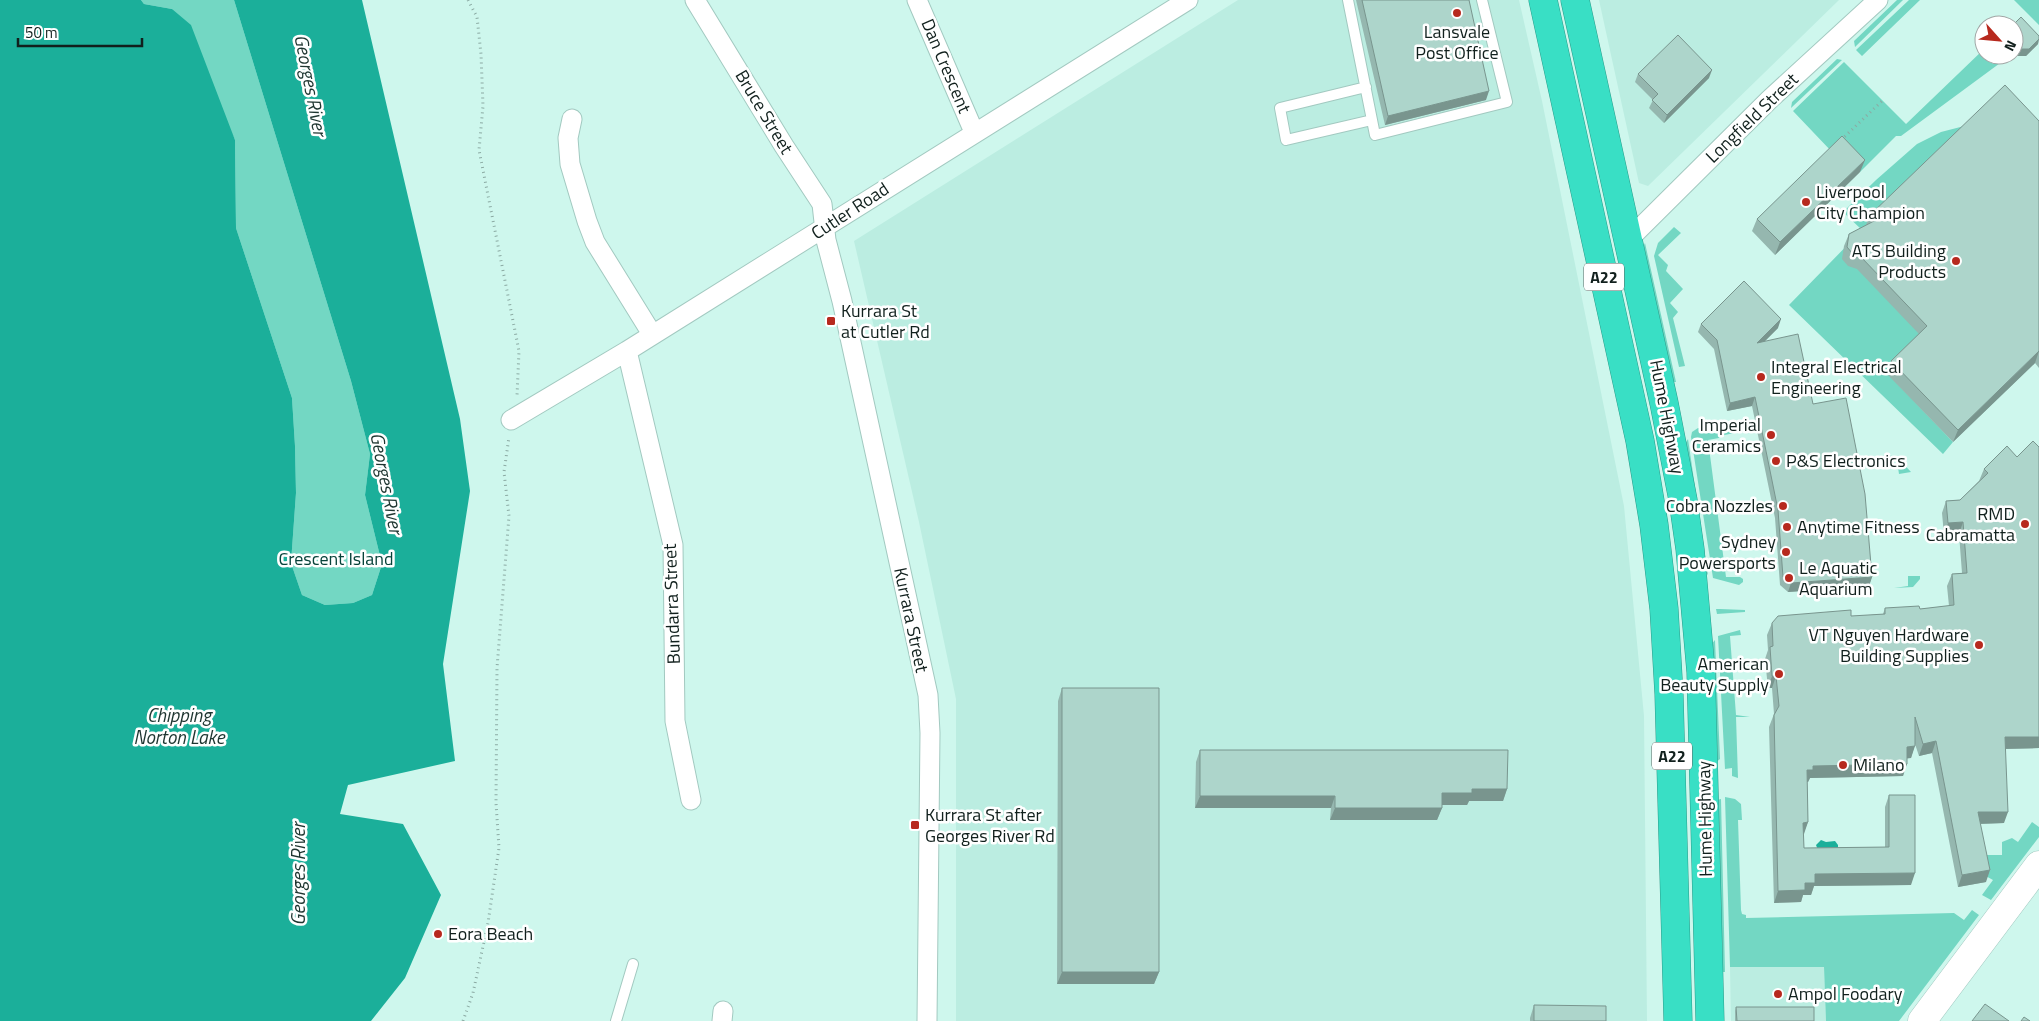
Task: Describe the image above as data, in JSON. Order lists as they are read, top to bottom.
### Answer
{
  "streets": {
    "highway": ["A22", "Hume Highway"],
    "street": [
      "Dan Crescent",
      "Bruce Street",
      "Longfield Street",
      "Cutler Road",
      "Bundarra Street",
      "Kurrara Street"
    ]
  },
  "crossings": [
    ["Dan Crescent", "Cutler Road"],
    ["Bruce Street", "Cutler Road"],
    ["Bruce Street", "Kurrara Street"],
    ["Longfield Street", "Hume Highway"],
    ["Cutler Road", "Bundarra Street"],
    ["Cutler Road", "Kurrara Street"]
  ],
  "water": ["Georges River", "Chipping Norton Lake"],
  "parks": ["Crescent Island"],
  "places": {
    "other": [
      "Lansvale Post Office",
      "Liverpool City Champion",
      "ATS Building Products",
      "Integral Electrical Engineering",
      "Imperial Ceramics",
      "P&S Electronics",
      "Cobra Nozzles",
      "RMD Cabramatta",
      "Anytime Fitness",
      "Sydney Powersports",
      "Le Aquatic Aquarium",
      "VT Nguyen Hardware Building Supplies",
      "American Beauty Supply",
      "Milano",
      "Eora Beach",
      "Ampol Foodary"
    ],
    "transit": ["Kurrara St at Cutler Rd", "Kurrara St after Georges River Rd"]
  },
  "scale_bar": "50 m",
  "north": "bottom right"
}
